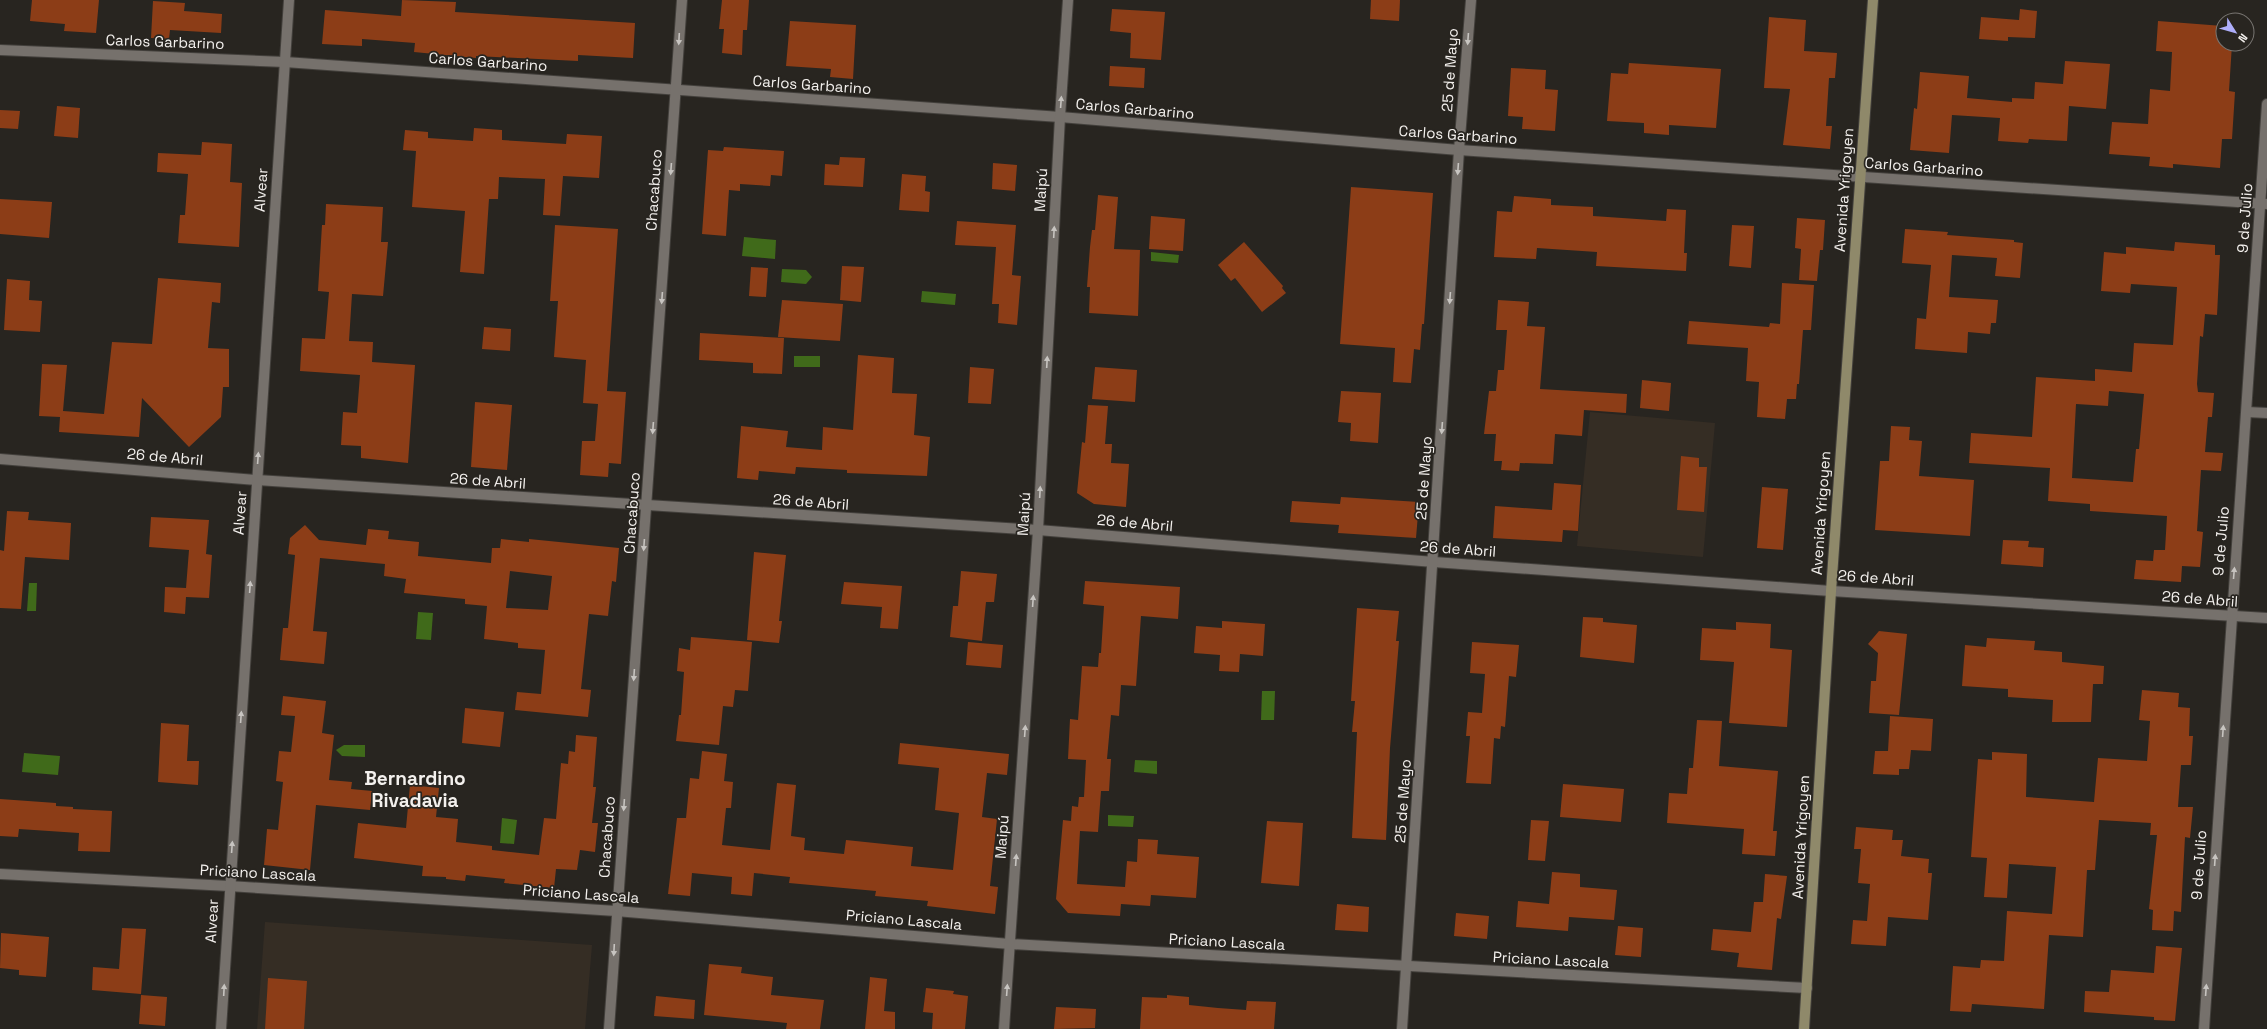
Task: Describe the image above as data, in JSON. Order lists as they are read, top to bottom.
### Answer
{
  "streets": {
    "main road": ["Avenida Yrigoyen"],
    "street": [
      "Carlos Garbarino",
      "25 de Mayo",
      "Alvear",
      "Chacabuco",
      "Maipú",
      "9 de Julio",
      "26 de Abril",
      "Priciano Lascala"
    ]
  },
  "crossings": [
    ["Carlos Garbarino", "25 de Mayo"],
    ["Carlos Garbarino", "Alvear"],
    ["Carlos Garbarino", "Chacabuco"],
    ["Carlos Garbarino", "Maipú"],
    ["Carlos Garbarino", "Avenida Yrigoyen"],
    ["Carlos Garbarino", "9 de Julio"],
    ["25 de Mayo", "26 de Abril"],
    ["25 de Mayo", "Priciano Lascala"],
    ["Alvear", "26 de Abril"],
    ["Alvear", "Priciano Lascala"],
    ["Chacabuco", "26 de Abril"],
    ["Chacabuco", "Priciano Lascala"],
    ["Maipú", "26 de Abril"],
    ["Maipú", "Priciano Lascala"],
    ["Avenida Yrigoyen", "26 de Abril"],
    ["Avenida Yrigoyen", "Priciano Lascala"],
    ["9 de Julio", "26 de Abril"]
  ],
  "one_way": [
    "25 de Mayo",
    "Alvear",
    "Chacabuco",
    "Maipú",
    "9 de Julio"
  ],
  "districts": ["Bernardino Rivadavia"],
  "north": "bottom right"
}
